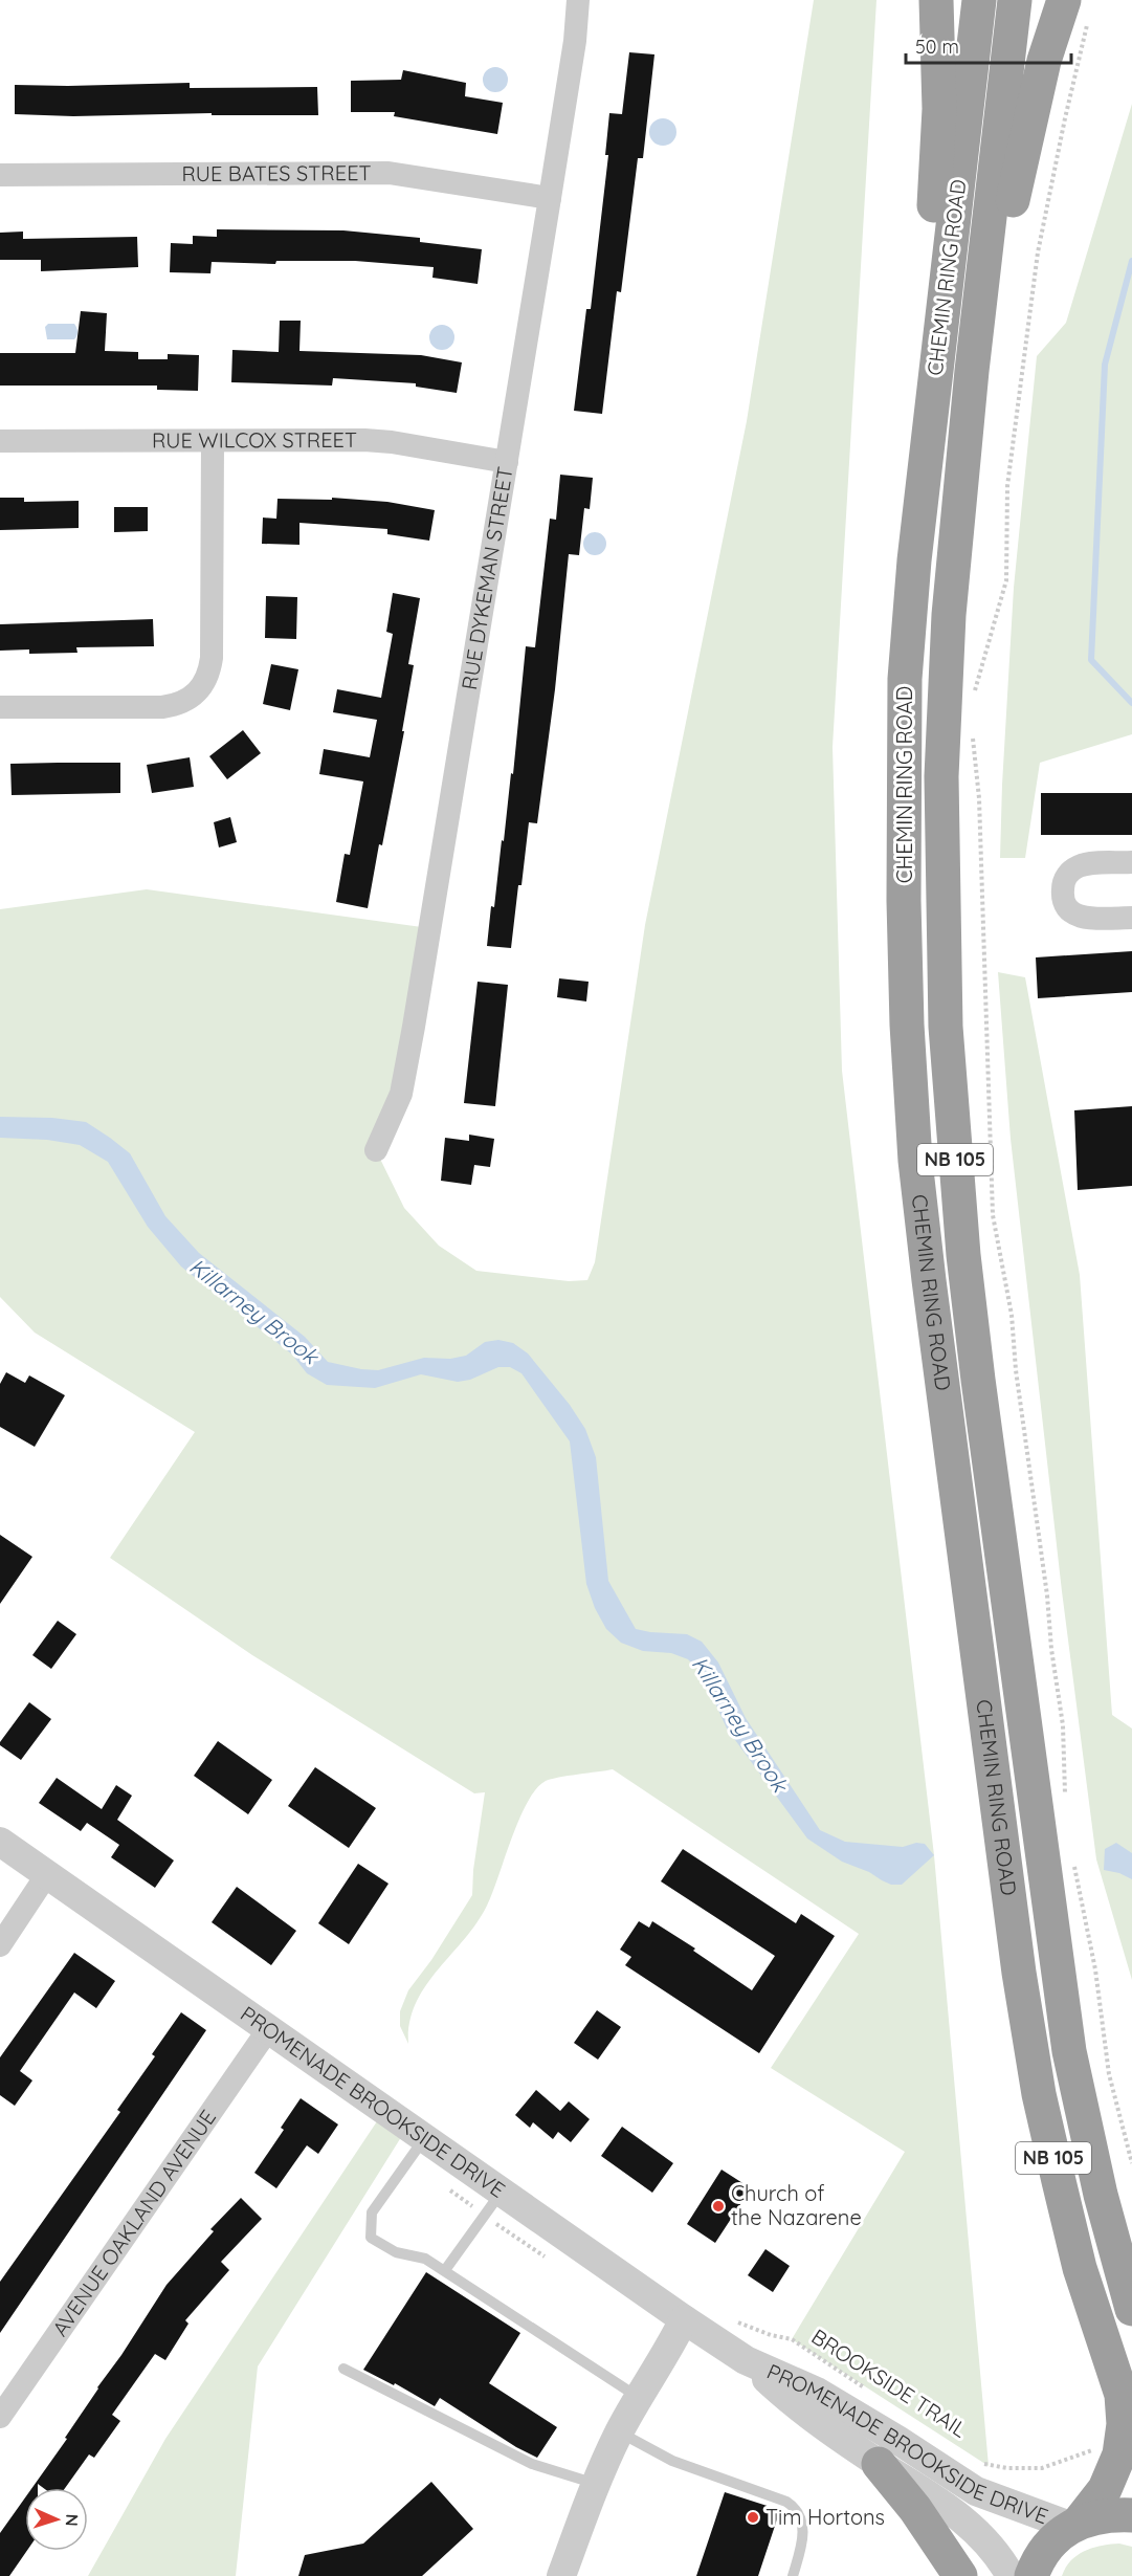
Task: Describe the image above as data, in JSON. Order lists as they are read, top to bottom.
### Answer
{
  "streets": {
    "highway": ["CHEMIN RING ROAD", "NB 105"],
    "street": [
      "RUE BATES STREET",
      "RUE WILCOX STREET",
      "RUE DYKEMAN STREET",
      "PROMENADE BROOKSIDE DRIVE",
      "AVENUE OAKLAND AVENUE"
    ],
    "path": ["BROOKSIDE TRAIL"]
  },
  "crossings": [
    ["RUE BATES STREET", "RUE DYKEMAN STREET"],
    ["CHEMIN RING ROAD", "PROMENADE BROOKSIDE DRIVE"],
    ["RUE WILCOX STREET", "RUE DYKEMAN STREET"],
    ["PROMENADE BROOKSIDE DRIVE", "AVENUE OAKLAND AVENUE"]
  ],
  "water": ["Killarney Brook"],
  "places": ["Church of the Nazarene", "Tim Hortons"],
  "scale_bar": "50 m",
  "north": "right"
}
